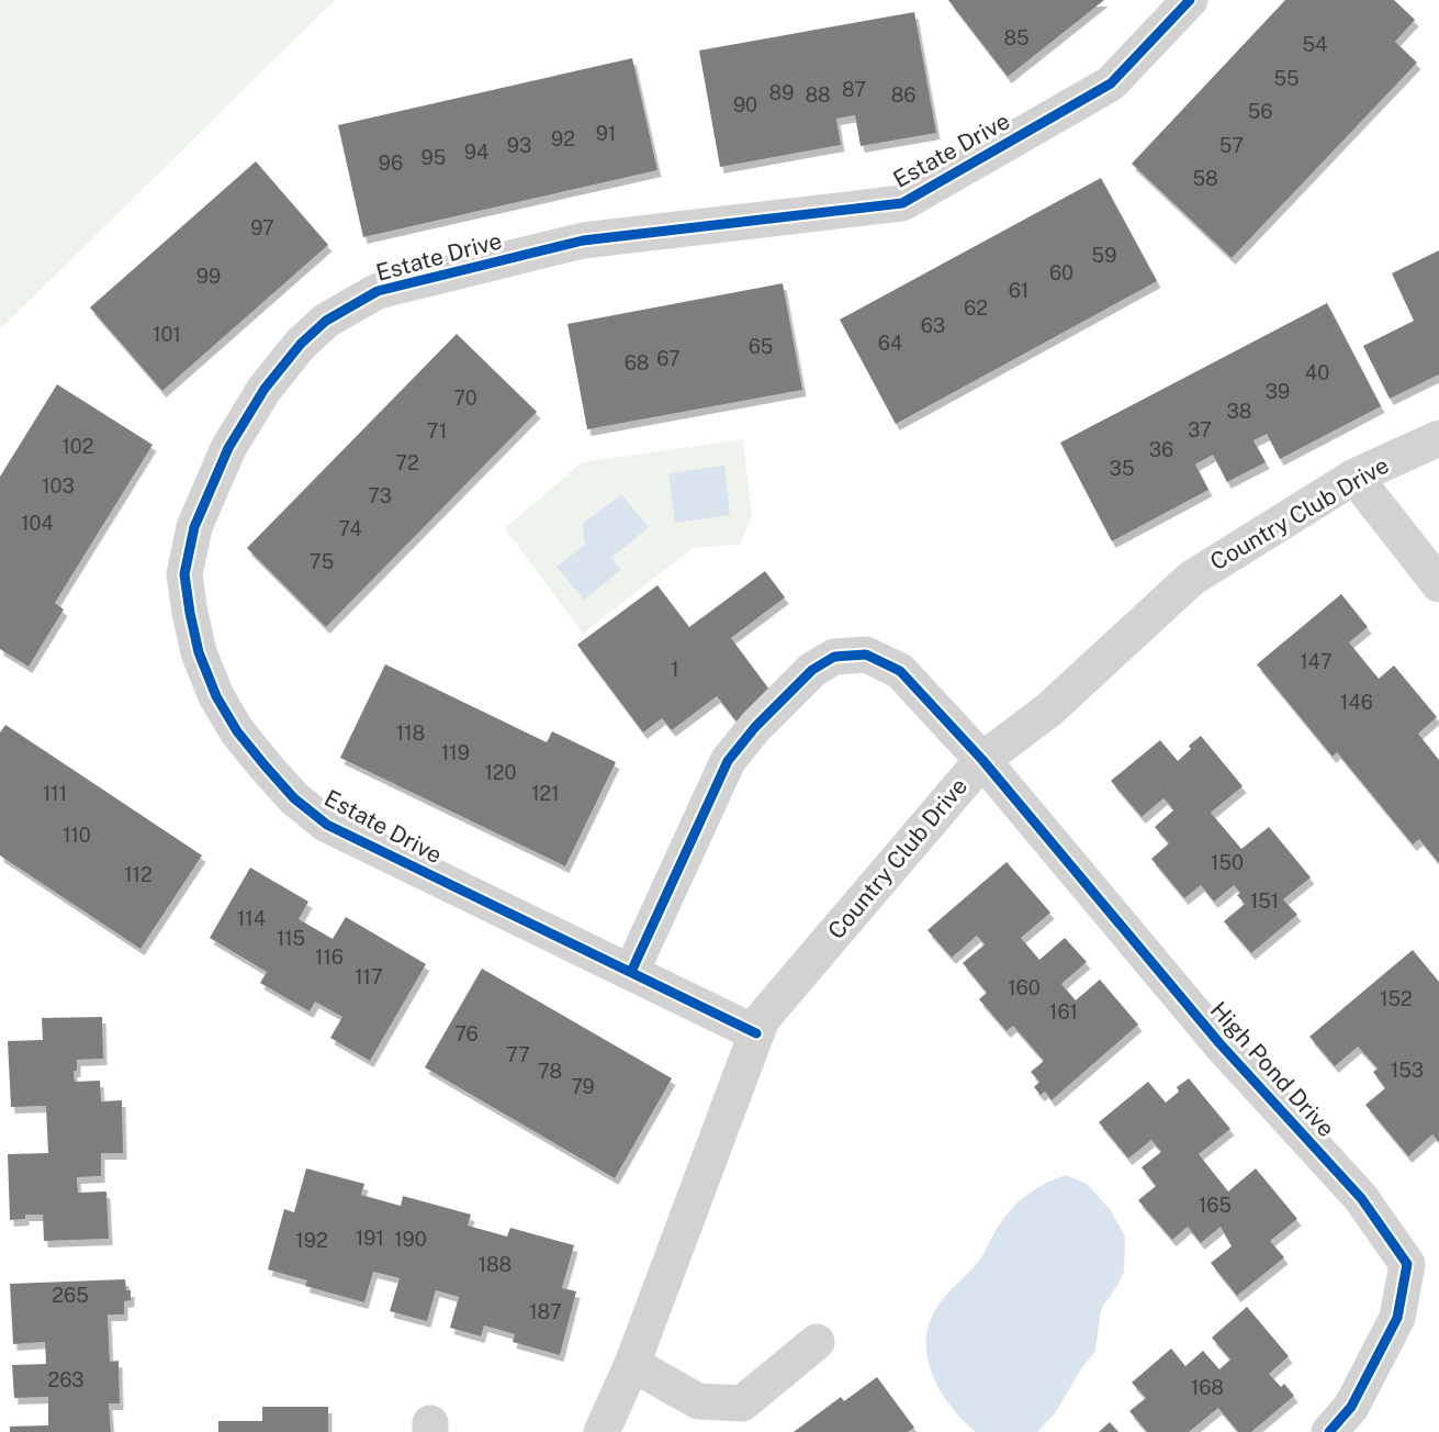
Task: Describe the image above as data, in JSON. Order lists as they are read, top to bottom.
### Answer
{
  "streets": {
    "street": ["Estate Drive", "Country Club Drive", "High Pond Drive"]
  },
  "crossings": [
    ["Estate Drive", "Country Club Drive"],
    ["Country Club Drive", "High Pond Drive"]
  ],
  "house_numbers": [
    "85",
    "54",
    "55",
    "87",
    "89",
    "88",
    "86",
    "90",
    "56",
    "91",
    "92",
    "93",
    "57",
    "94",
    "95",
    "96",
    "58",
    "97",
    "59",
    "60",
    "99",
    "61",
    "62",
    "63",
    "101",
    "64",
    "65",
    "67",
    "68",
    "40",
    "39",
    "70",
    "38",
    "37",
    "71",
    "102",
    "36",
    "72",
    "35",
    "103",
    "73",
    "104",
    "74",
    "75",
    "147",
    "1",
    "146",
    "118",
    "119",
    "120",
    "111",
    "121",
    "110",
    "150",
    "112",
    "151",
    "114",
    "115",
    "116",
    "117",
    "160",
    "152",
    "161",
    "76",
    "77",
    "153",
    "78",
    "79",
    "165",
    "191",
    "190",
    "192",
    "188",
    "265",
    "187",
    "263",
    "168"
  ]
}
